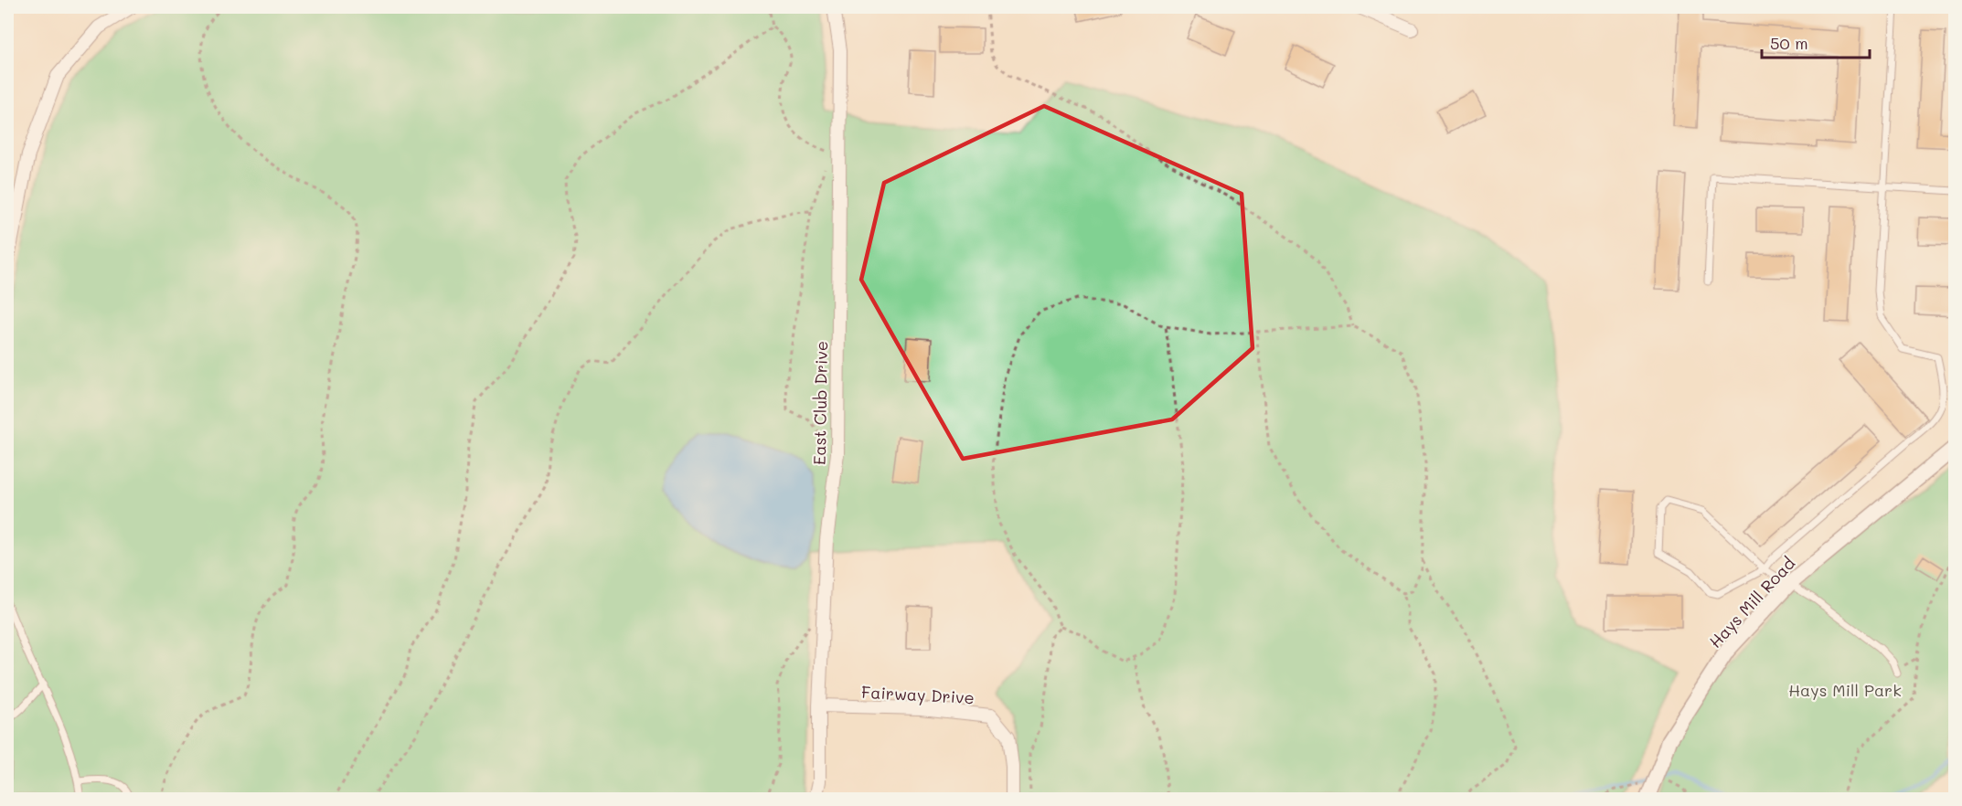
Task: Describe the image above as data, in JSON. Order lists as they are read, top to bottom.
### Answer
{
  "streets": {
    "street": ["East Club Drive", "Hays Mill Road", "Fairway Drive"]
  },
  "crossings": [
    ["East Club Drive", "Fairway Drive"]
  ],
  "parks": ["Hays Mill Park"],
  "scale_bar": "50 m"
}
